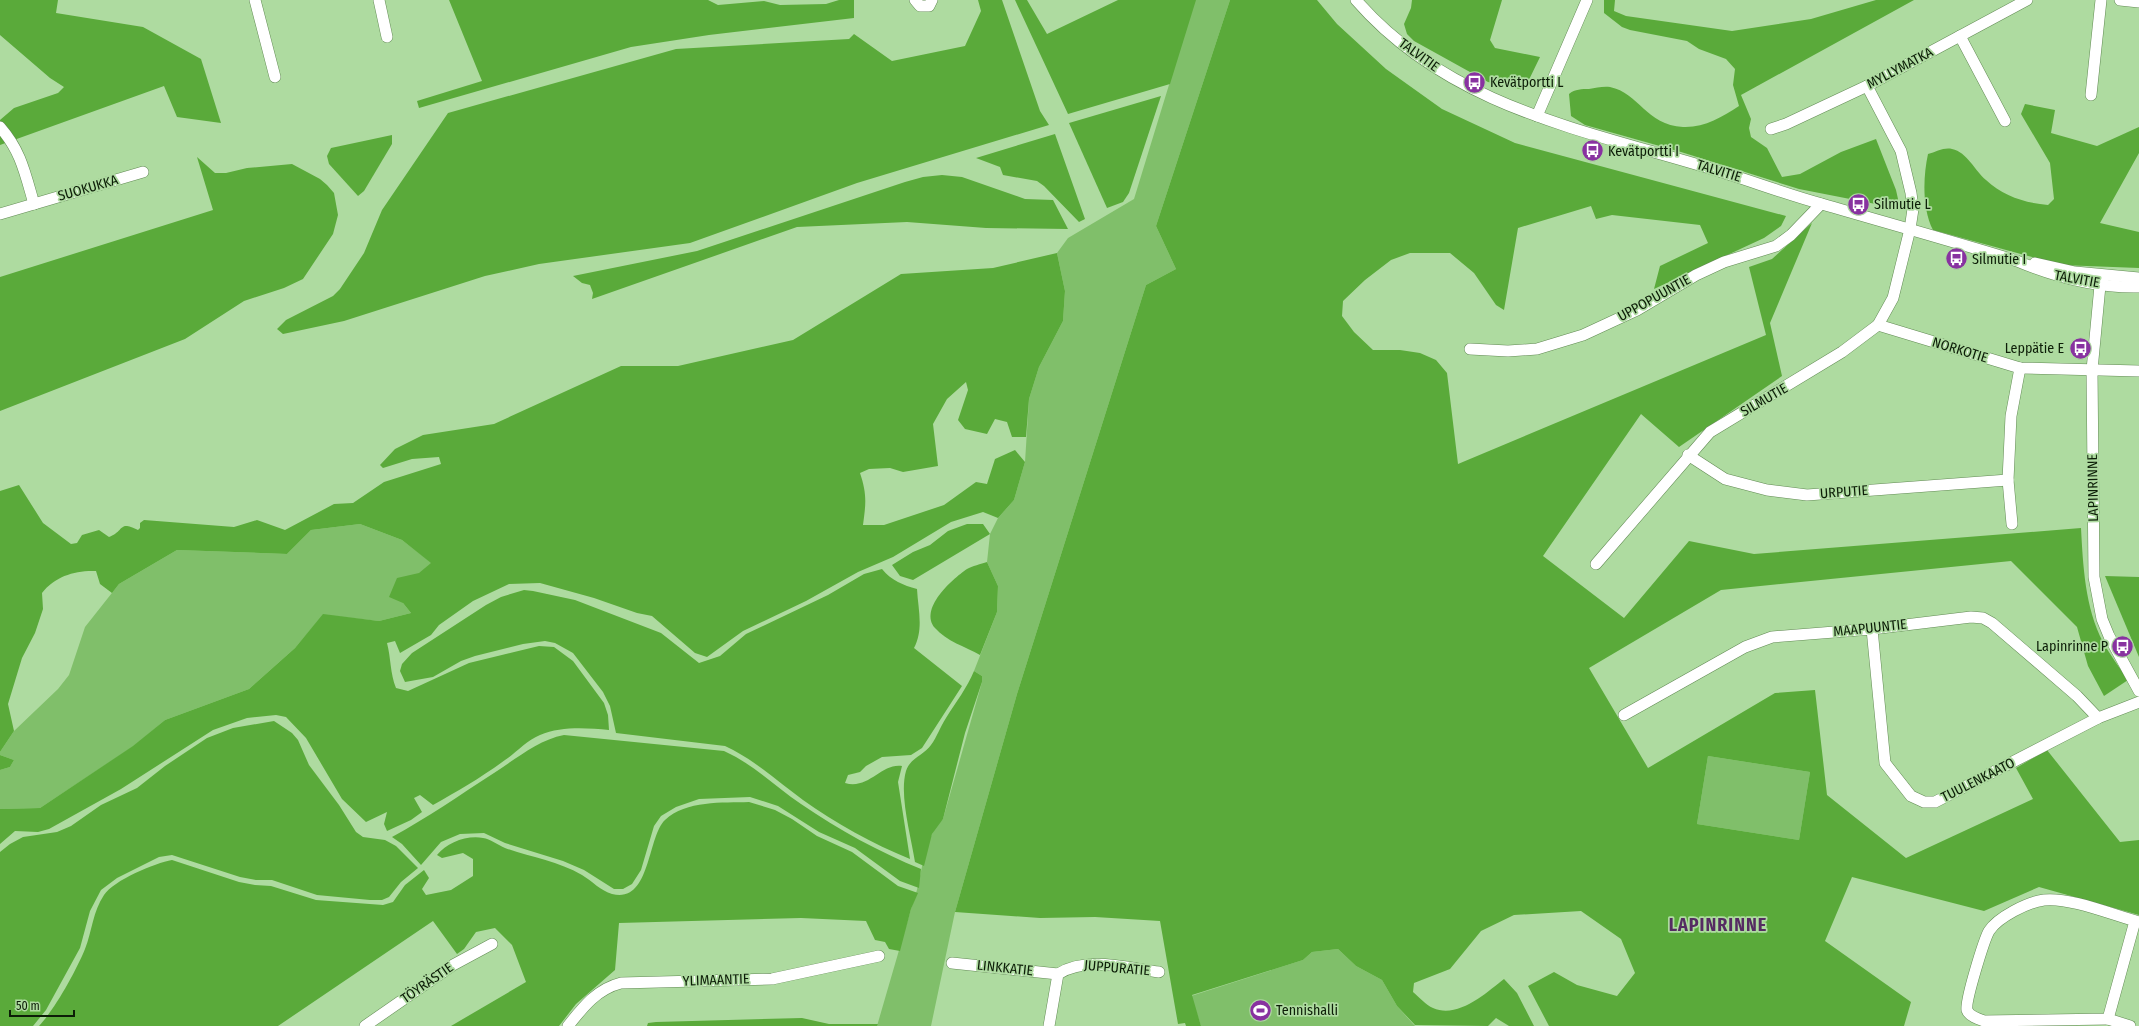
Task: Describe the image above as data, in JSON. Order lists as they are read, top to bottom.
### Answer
{
  "streets": {
    "street": [
      "TALVITIE",
      "MYLLYMATKA",
      "SUOKUKKA",
      "UPPOPUUNTIE",
      "NORKOTIE",
      "SILMUTIE",
      "LAPINRINNE",
      "URPUTIE",
      "MAAPUUNTIE",
      "TUULENKAATO",
      "LINKKATIE",
      "JUPPURATIE",
      "YLIMAANTIE",
      "TÖYRÄSTIE"
    ]
  },
  "crossings": [
    ["TALVITIE", "UPPOPUUNTIE"],
    ["TALVITIE", "SILMUTIE"],
    ["TALVITIE", "LAPINRINNE"],
    ["MYLLYMATKA", "SILMUTIE"],
    ["NORKOTIE", "SILMUTIE"],
    ["NORKOTIE", "LAPINRINNE"],
    ["SILMUTIE", "URPUTIE"],
    ["MAAPUUNTIE", "TUULENKAATO"],
    ["LINKKATIE", "JUPPURATIE"]
  ],
  "districts": ["LAPINRINNE"],
  "places": {
    "bus stop": [
      "Kevätportti L",
      "Kevätportti I",
      "Silmutie L",
      "Silmutie I",
      "Leppätie E",
      "Lapinrinne P"
    ],
    "sports": ["Tennishalli"]
  },
  "scale_bar": "50 m"
}
